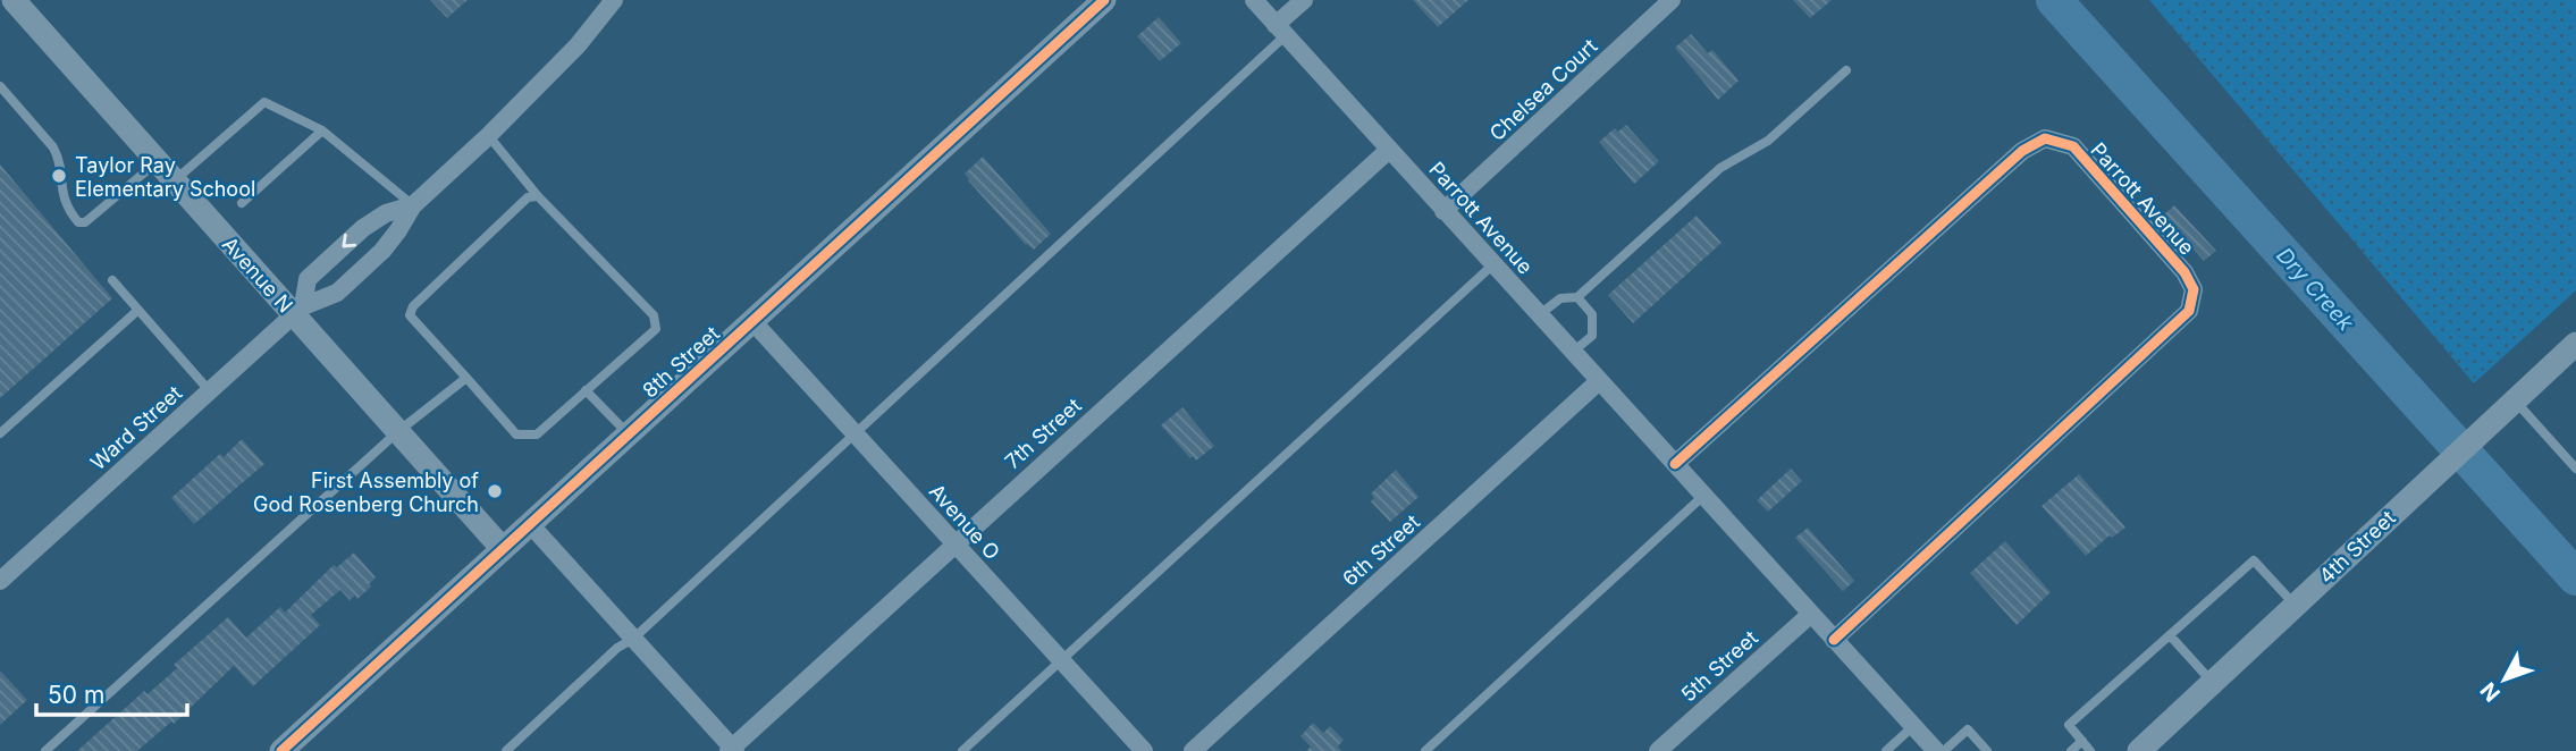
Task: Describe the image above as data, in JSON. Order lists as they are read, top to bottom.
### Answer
{
  "streets": {
    "street": [
      "Chelsea Court",
      "Parrott Avenue",
      "Avenue N",
      "8th Street",
      "Ward Street",
      "7th Street",
      "Avenue O",
      "4th Street",
      "6th Street",
      "5th Street"
    ]
  },
  "crossings": [
    ["Chelsea Court", "Parrott Avenue"],
    ["Parrott Avenue", "7th Street"],
    ["Parrott Avenue", "6th Street"],
    ["Parrott Avenue", "5th Street"],
    ["Avenue N", "8th Street"],
    ["Avenue N", "Ward Street"],
    ["8th Street", "Avenue O"],
    ["7th Street", "Avenue O"]
  ],
  "water": ["Dry Creek"],
  "places": ["Taylor Ray Elementary School", "First Assembly of God Rosenberg Church"],
  "scale_bar": "50 m",
  "north": "bottom left"
}
